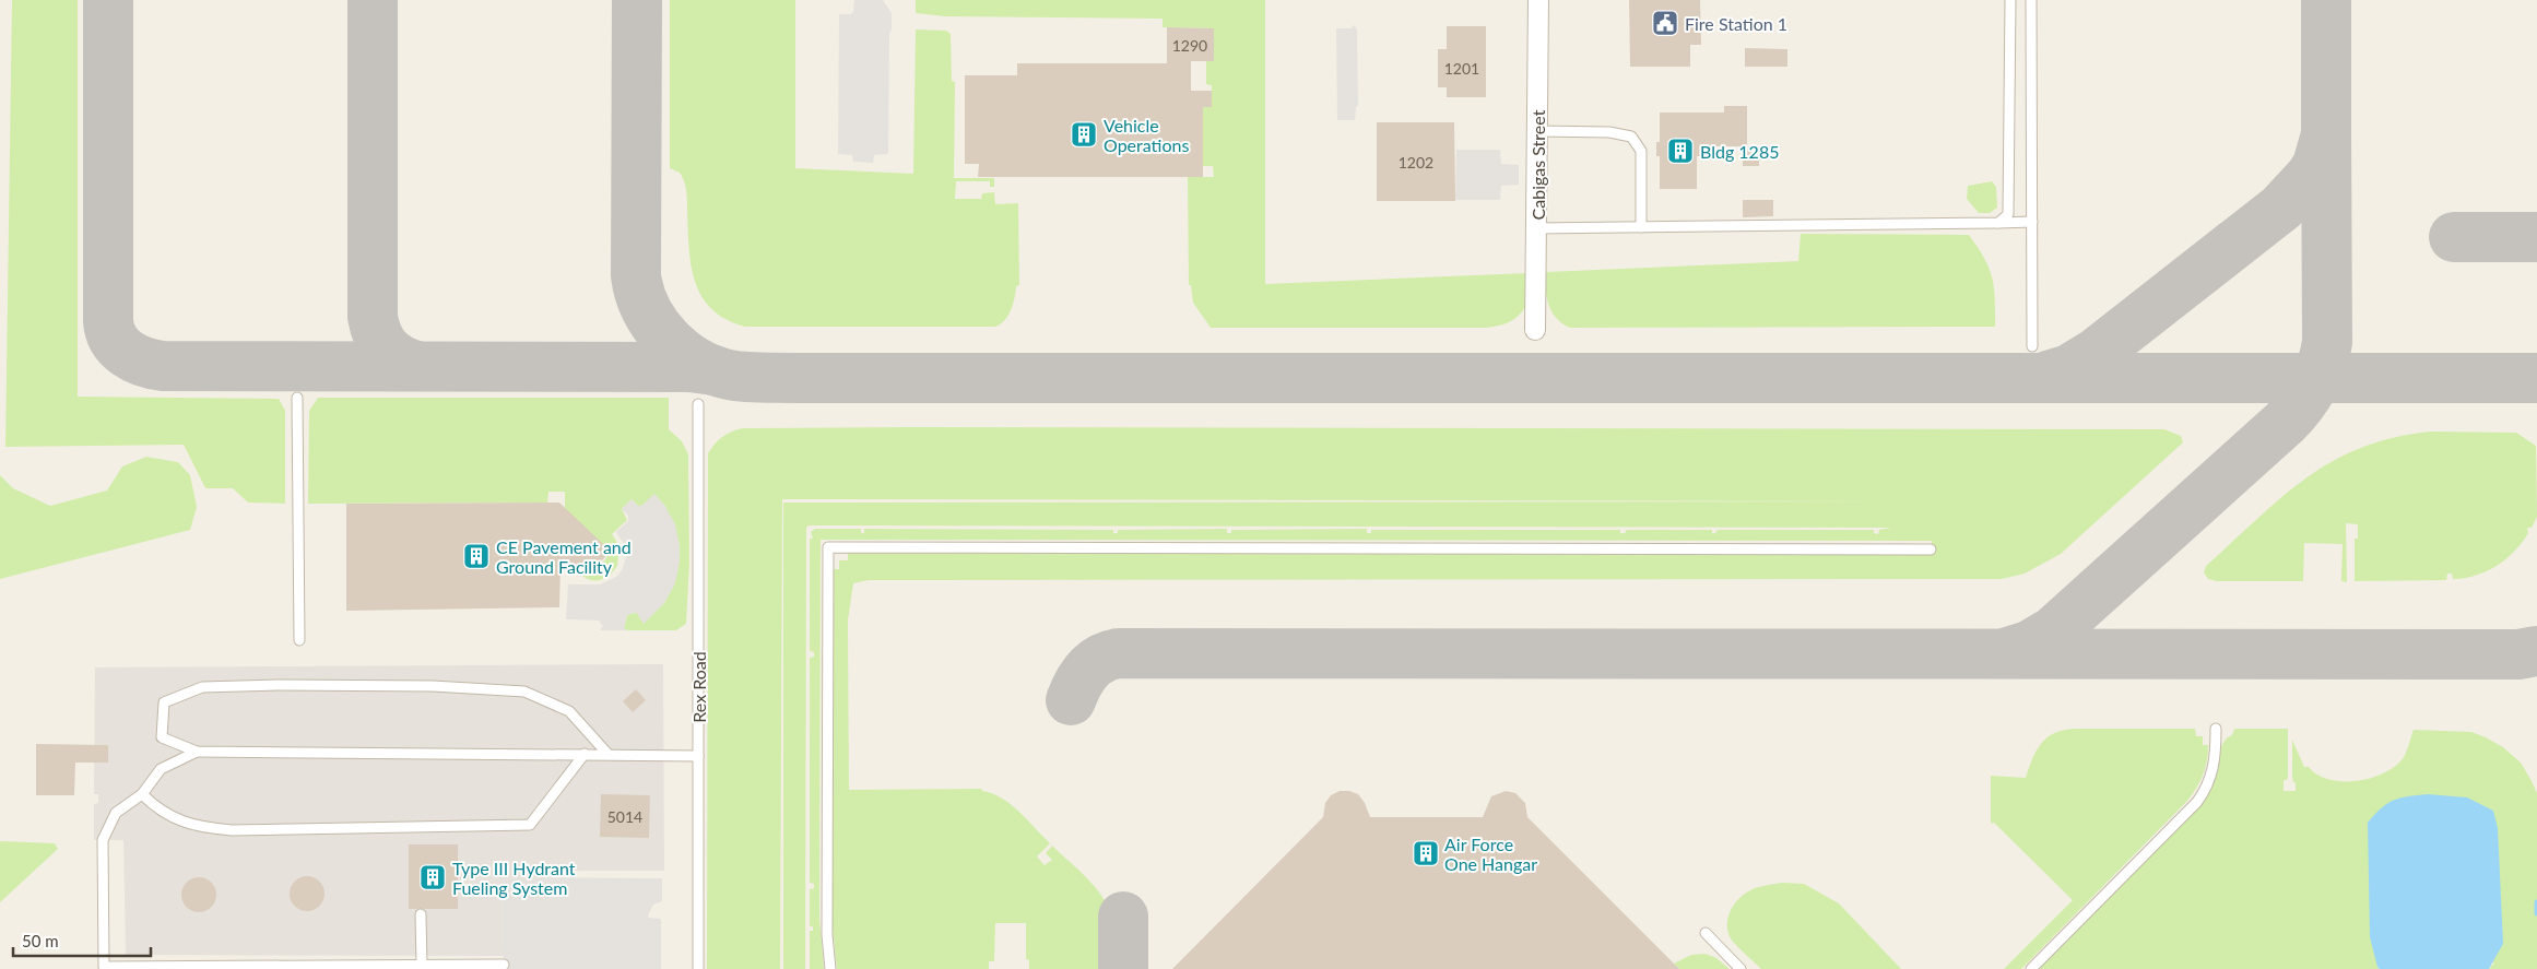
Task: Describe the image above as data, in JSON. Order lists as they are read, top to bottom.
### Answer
{
  "streets": {
    "street": ["Cabigas Street"],
    "lane": ["Rex Road"]
  },
  "places": {
    "public building": ["Fire Station 1"],
    "building": [
      "Vehicle Operations",
      "Bldg 1285",
      "CE Pavement and Ground Facility",
      "Air Force One Hangar",
      "Type III Hydrant Fueling System"
    ]
  },
  "house_numbers": [
    "1290",
    "1201",
    "1202",
    "5014"
  ],
  "scale_bar": "50 m"
}
